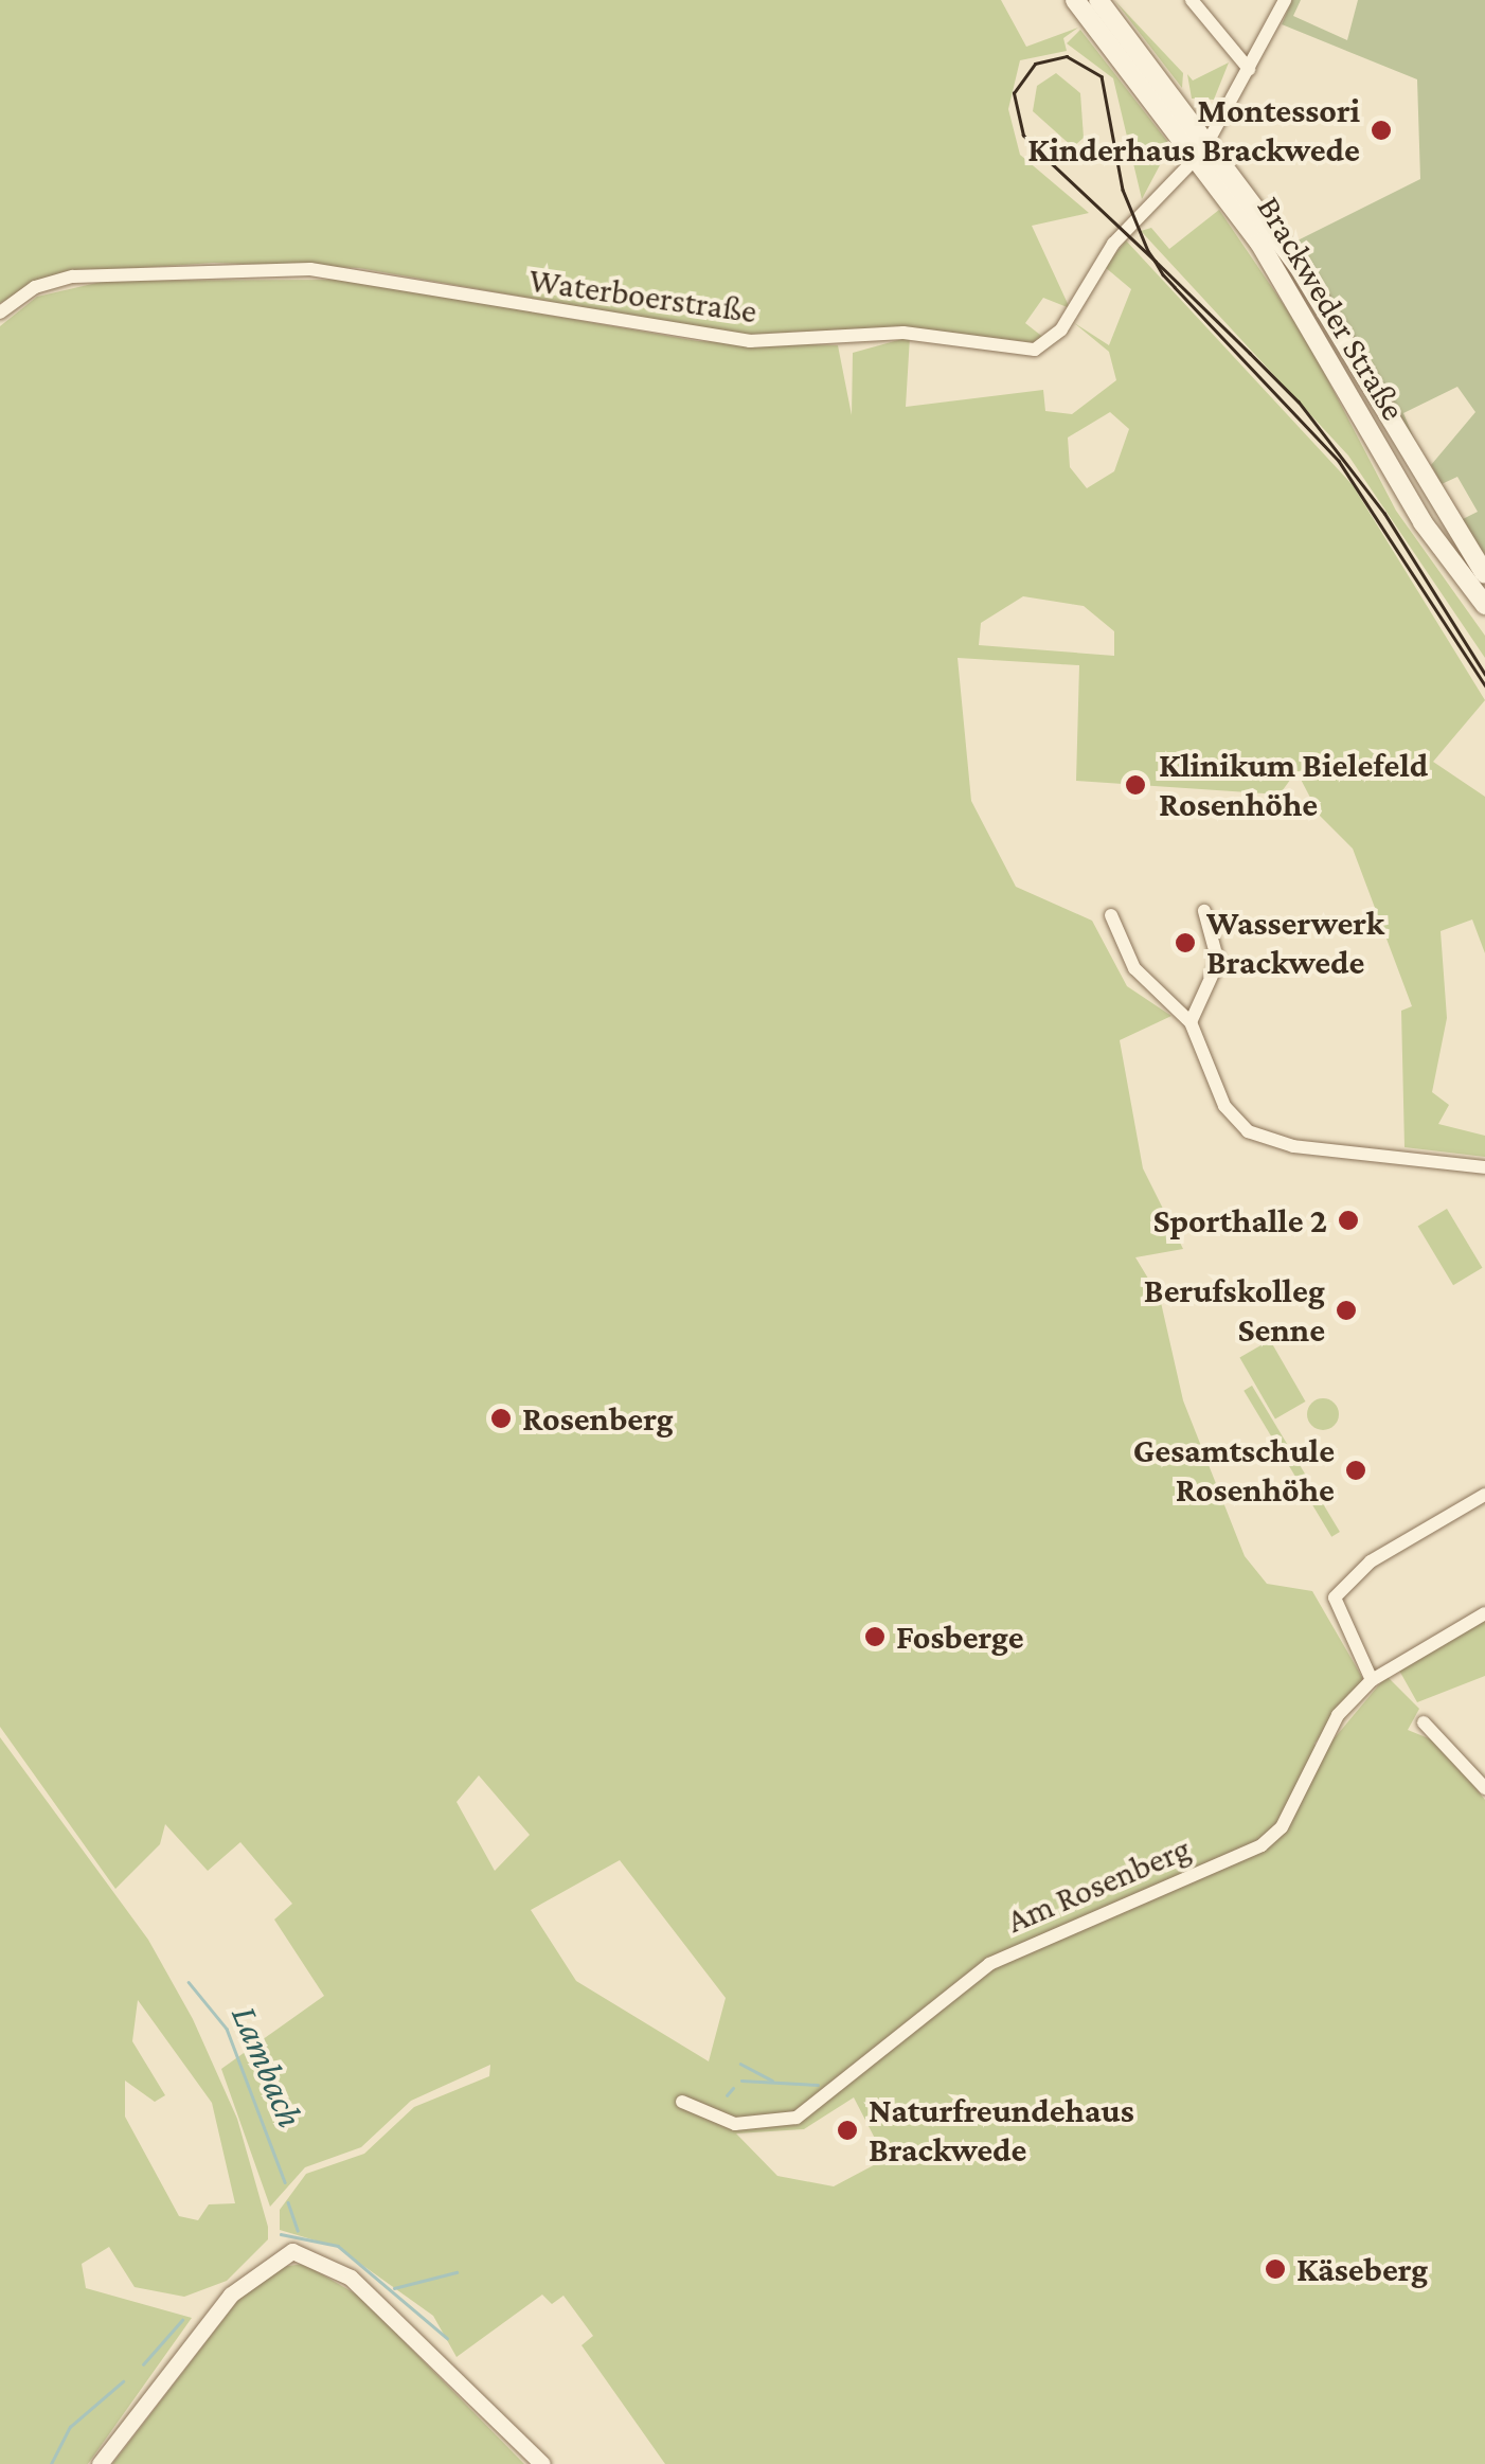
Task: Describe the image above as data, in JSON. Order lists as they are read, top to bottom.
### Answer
{
  "streets": {
    "main road": ["Brackweder Straße"],
    "street": ["Waterboerstraße", "Am Rosenberg"]
  },
  "crossings": [
    ["Waterboerstraße", "Brackweder Straße"]
  ],
  "water": ["Lambach"],
  "places": [
    "Montessori Kinderhaus Brackwede",
    "Klinikum Bielefeld Rosenhöhe",
    "Wasserwerk Brackwede",
    "Sporthalle 2",
    "Berufskolleg Senne",
    "Rosenberg",
    "Gesamtschule Rosenhöhe",
    "Fosberge",
    "Naturfreundehaus Brackwede",
    "Käseberg"
  ]
}
